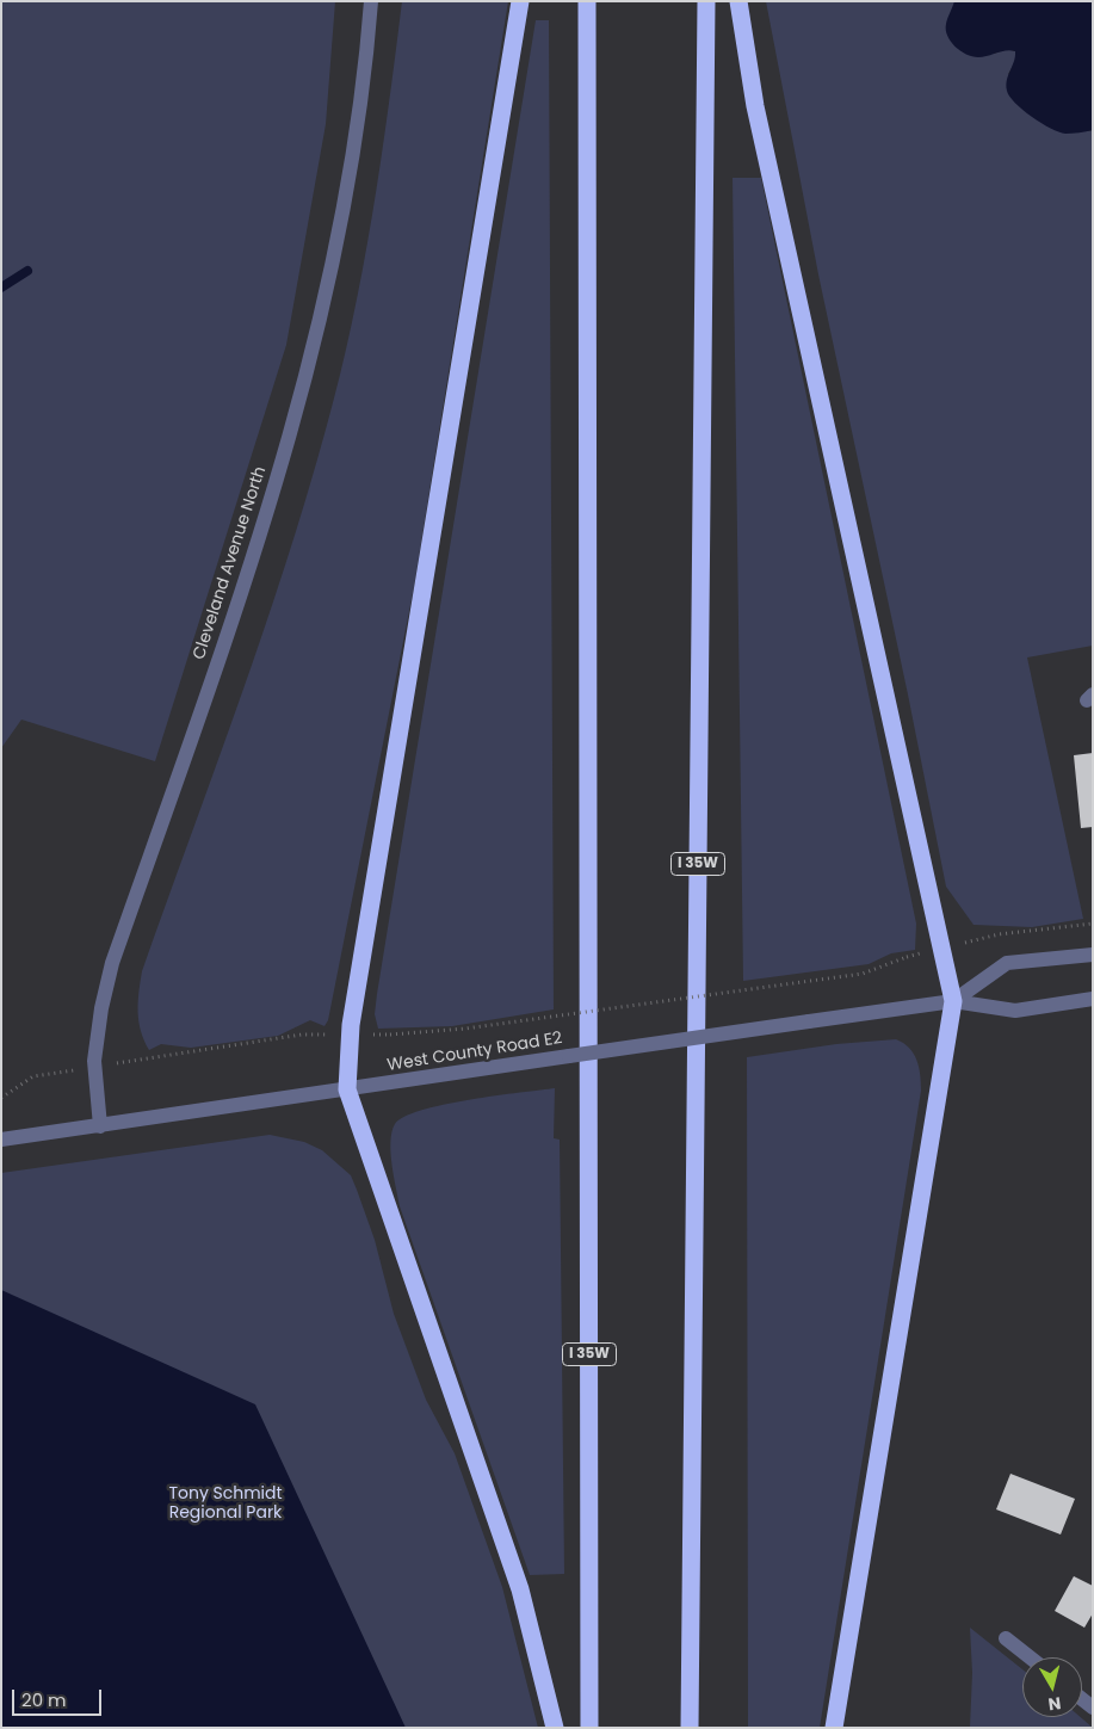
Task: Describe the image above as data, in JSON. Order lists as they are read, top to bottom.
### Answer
{
  "streets": {
    "highway": ["I 35W"],
    "street": ["Cleveland Avenue North", "West County Road E2"]
  },
  "crossings": [
    ["Cleveland Avenue North", "West County Road E2"]
  ],
  "parks": ["Tony Schmidt Regional Park"],
  "scale_bar": "20 m",
  "north": "bottom"
}
